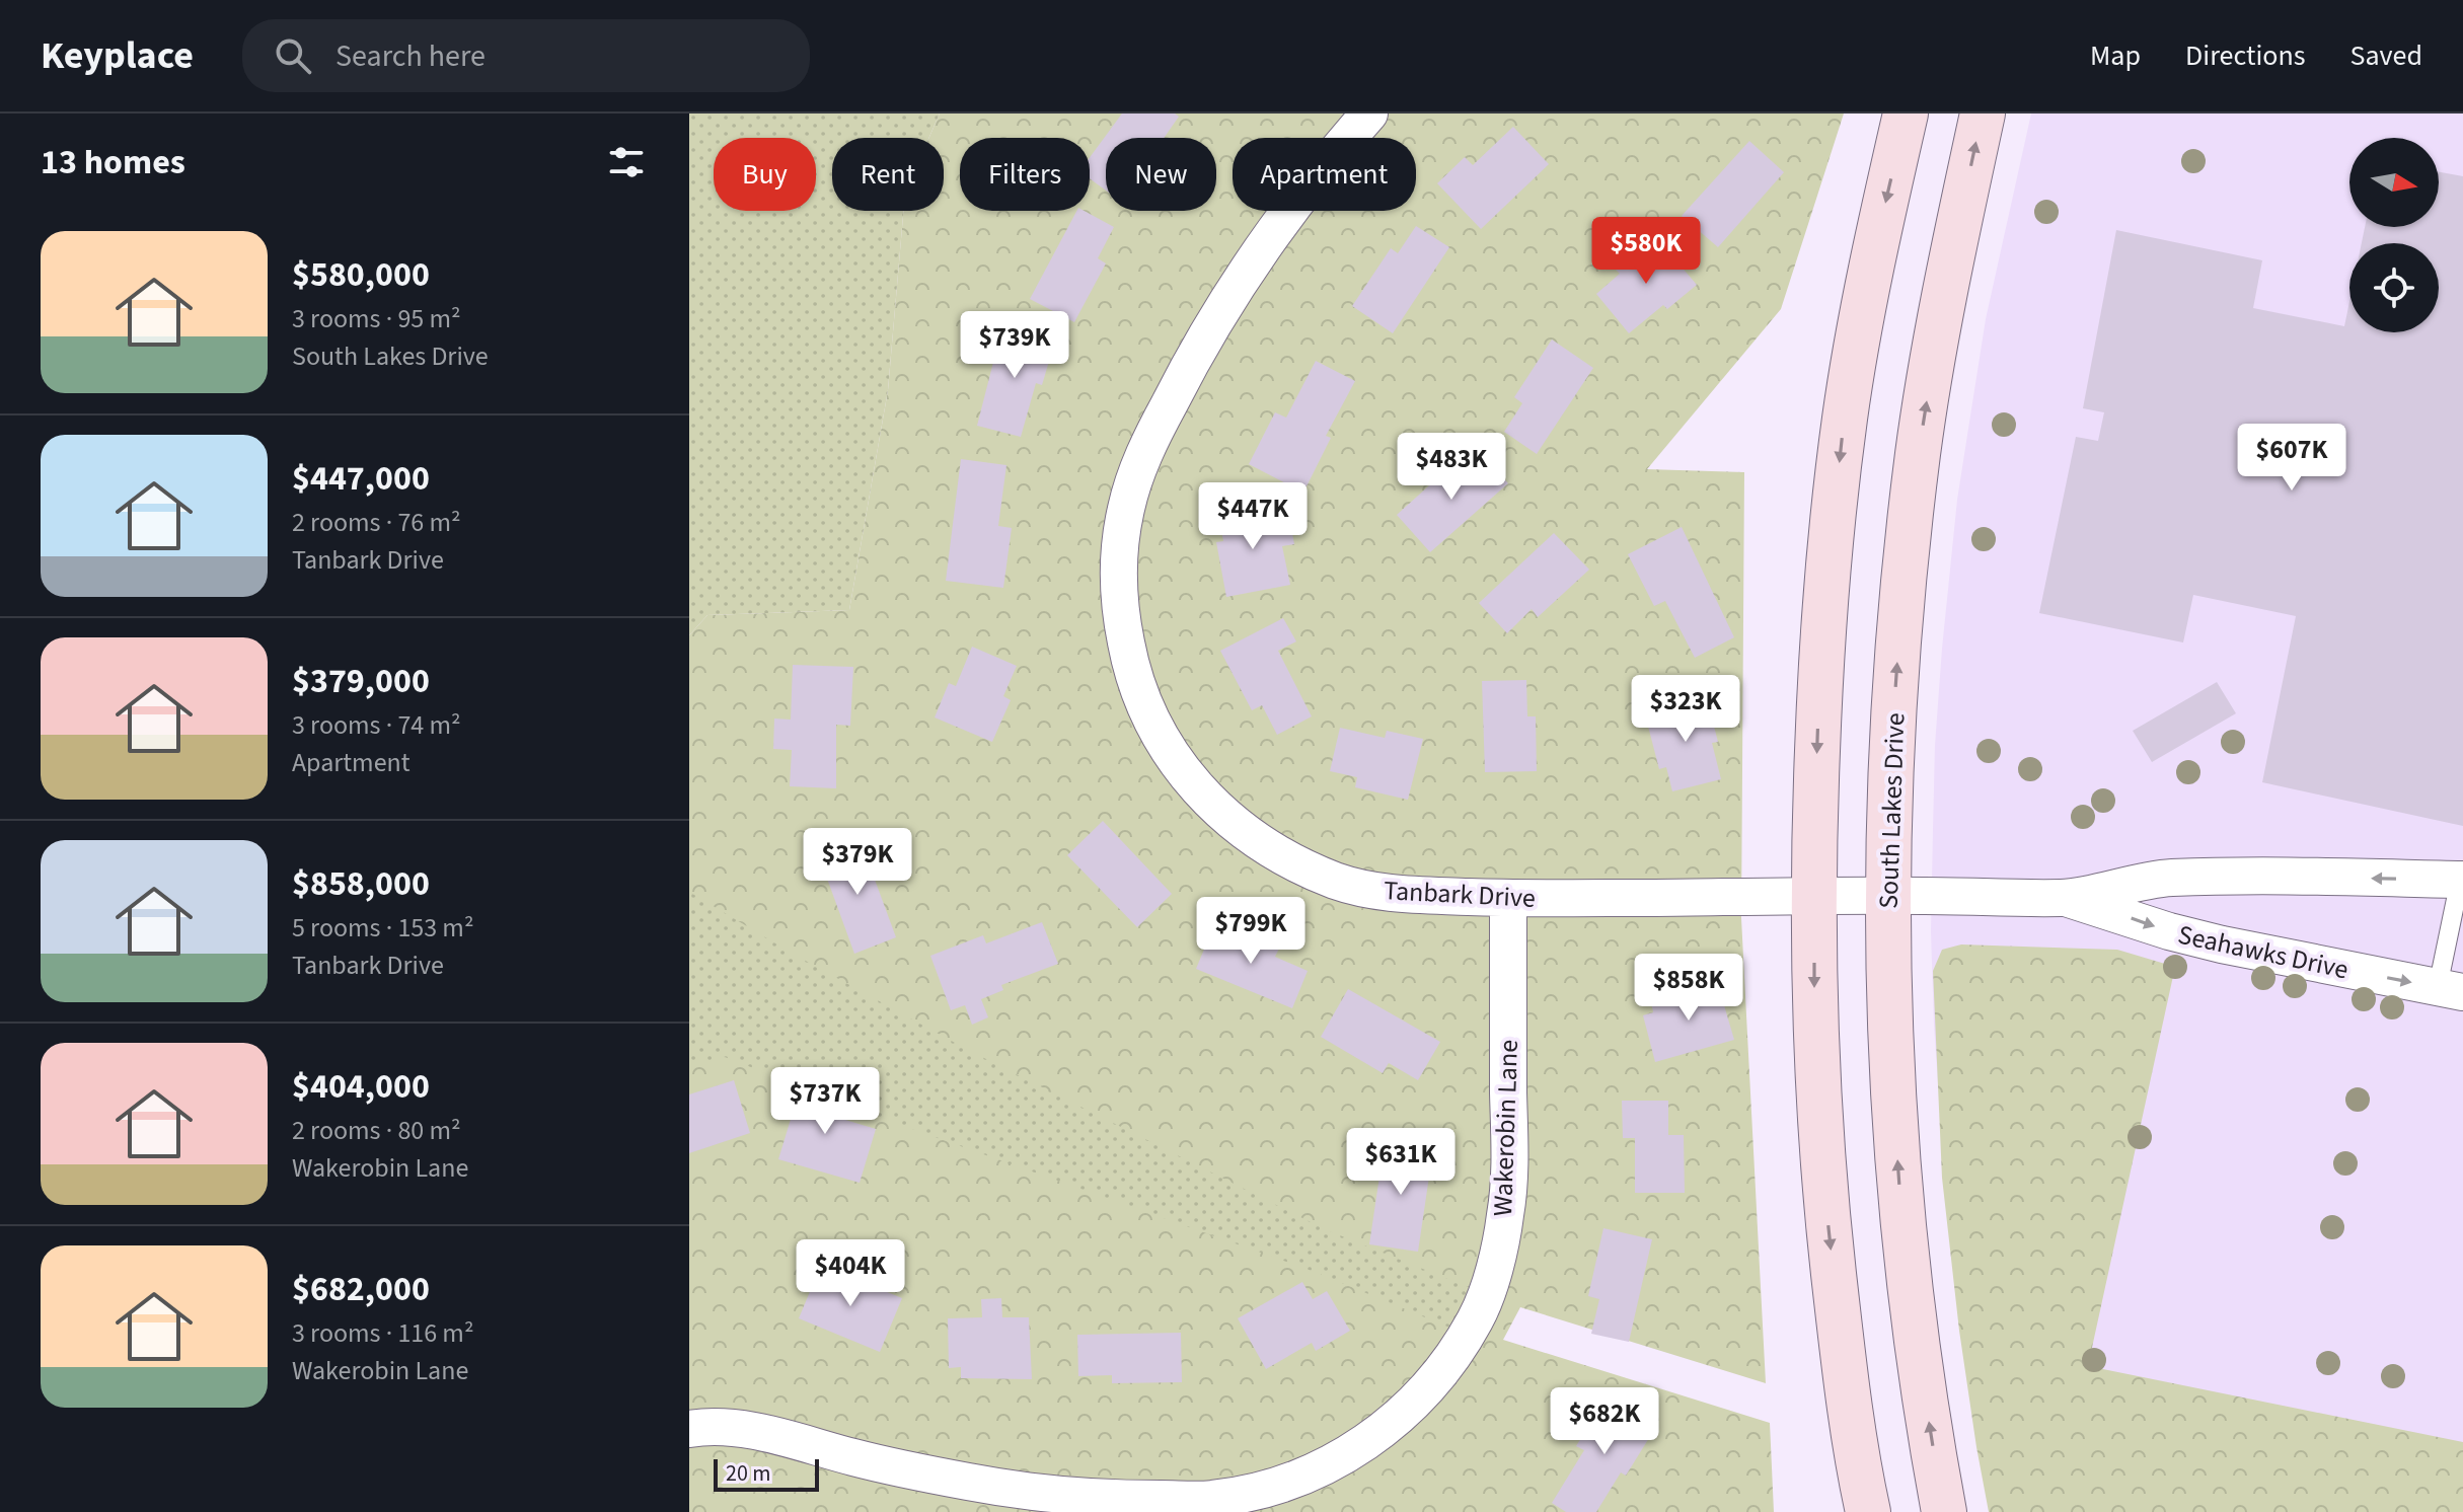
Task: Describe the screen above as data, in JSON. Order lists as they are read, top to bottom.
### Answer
{
  "streets": {
    "main road": ["South Lakes Drive"],
    "street": ["Tanbark Drive", "Seahawks Drive", "Wakerobin Lane"]
  },
  "crossings": [
    ["South Lakes Drive", "Tanbark Drive"],
    ["South Lakes Drive", "Seahawks Drive"],
    ["Tanbark Drive", "Seahawks Drive"],
    ["Tanbark Drive", "Wakerobin Lane"]
  ],
  "scale_bar": "20 m",
  "north": "right",
  "page": {
    "header": "Keyplace",
    "search": "Search here",
    "nav": ["Map", "Directions", "Saved"],
    "heading": "13 homes",
    "chip": [
      "Buy",
      "Rent",
      "Filters",
      "New",
      "Apartment"
    ],
    "list": [
      {
        "name": "$580,000",
        "note": "3 rooms · 95 m² · South Lakes Drive"
      },
      {
        "name": "$447,000",
        "note": "2 rooms · 76 m² · Tanbark Drive"
      },
      {
        "name": "$379,000",
        "note": "3 rooms · 74 m² · Apartment"
      },
      {
        "name": "$858,000",
        "note": "5 rooms · 153 m² · Tanbark Drive"
      },
      {
        "name": "$404,000",
        "note": "2 rooms · 80 m² · Wakerobin Lane"
      },
      {
        "name": "$682,000",
        "note": "3 rooms · 116 m² · Wakerobin Lane"
      }
    ],
    "price": [
      "$580K",
      "$739K",
      "$607K",
      "$483K",
      "$447K",
      "$323K",
      "$379K",
      "$799K",
      "$858K",
      "$737K",
      "$631K",
      "$404K",
      "$682K"
    ],
    "scale": "20 m"
  }
}
